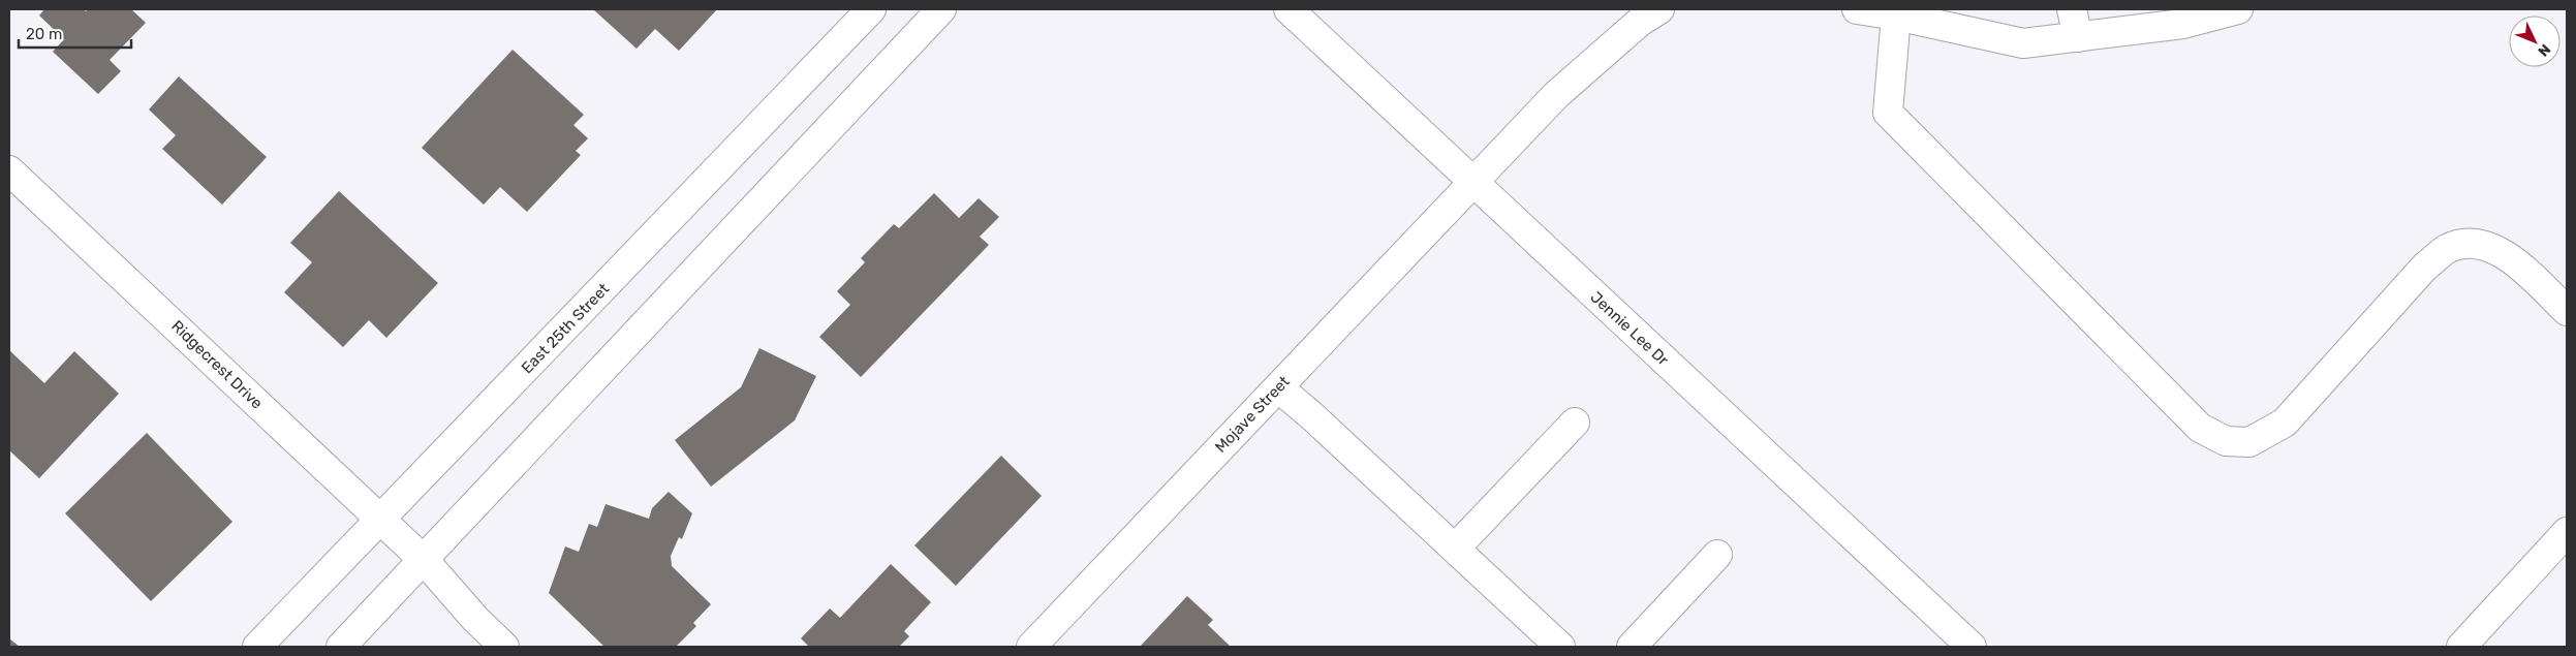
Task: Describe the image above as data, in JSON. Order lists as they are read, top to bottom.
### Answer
{
  "streets": {
    "street": [
      "East 25th Street",
      "Jennie Lee Dr",
      "Ridgecrest Drive",
      "Mojave Street"
    ]
  },
  "crossings": [
    ["East 25th Street", "Ridgecrest Drive"],
    ["Jennie Lee Dr", "Mojave Street"]
  ],
  "scale_bar": "20 m",
  "north": "bottom right"
}
